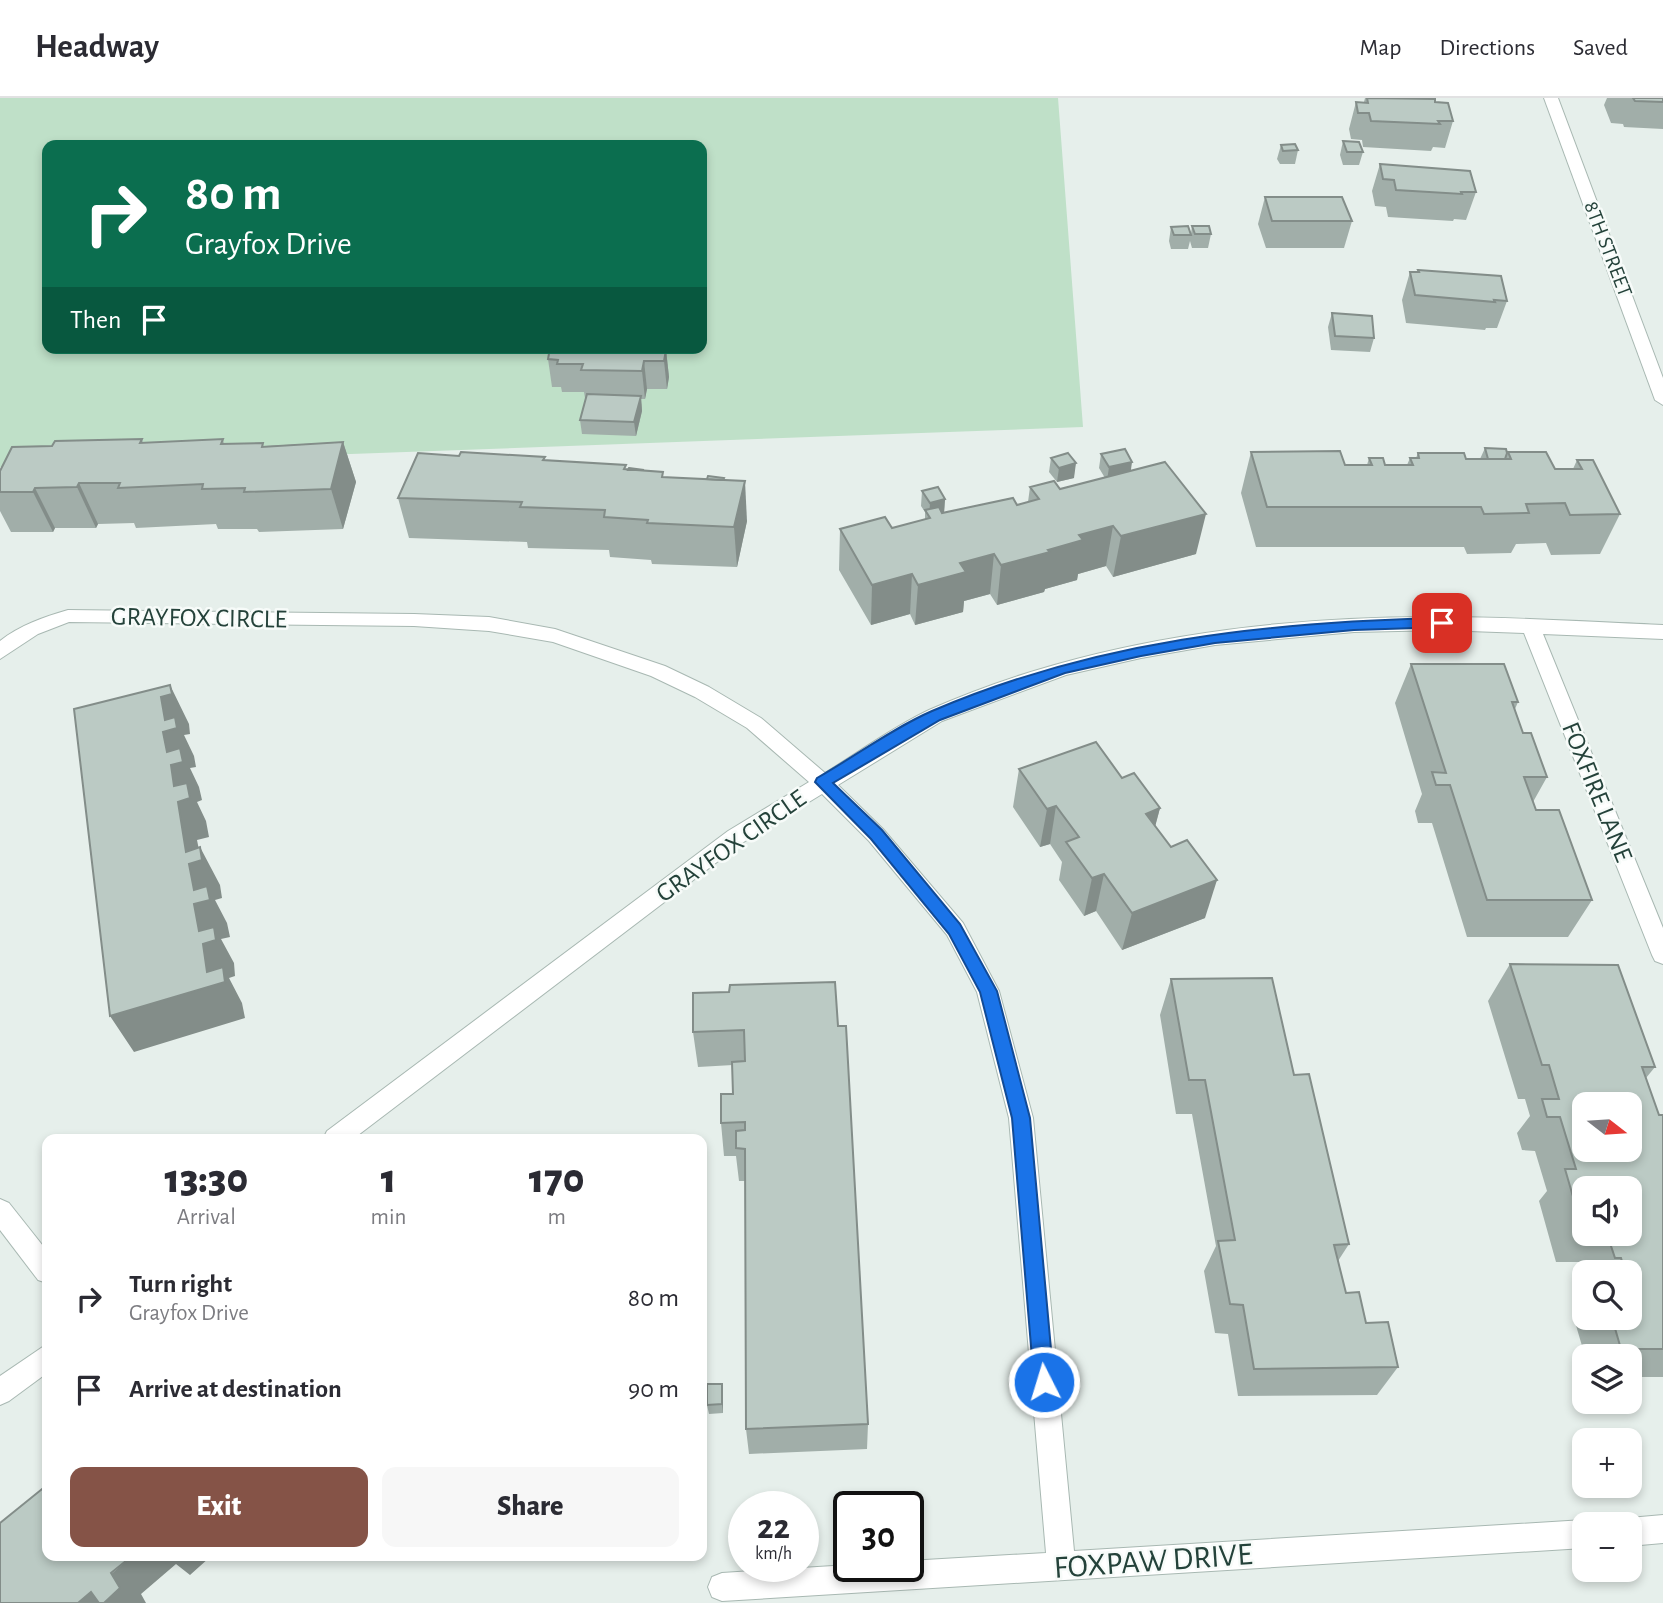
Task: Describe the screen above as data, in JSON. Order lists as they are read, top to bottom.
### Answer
{
  "streets": {
    "street": [
      "8TH STREET",
      "GRAYFOX CIRCLE",
      "FOXFIRE LANE",
      "FOXPAW DRIVE"
    ]
  },
  "north": "right",
  "page": {
    "header": "Headway",
    "nav": ["Map", "Directions", "Saved"],
    "turn": ["80 m", "Grayfox Drive"],
    "then": "Then",
    "map_buttons": ["+", "−"],
    "eta": [
      "13:30",
      "Arrival",
      "1",
      "min",
      "170",
      "m"
    ],
    "list": [
      {
        "name": "Turn right",
        "note": "Grayfox Drive",
        "value": "80 m"
      },
      {
        "name": "Arrive at destination",
        "value": "90 m"
      }
    ],
    "buttons": ["Exit", "Share"],
    "speed": "22 km/h",
    "limit": "30"
  }
}
